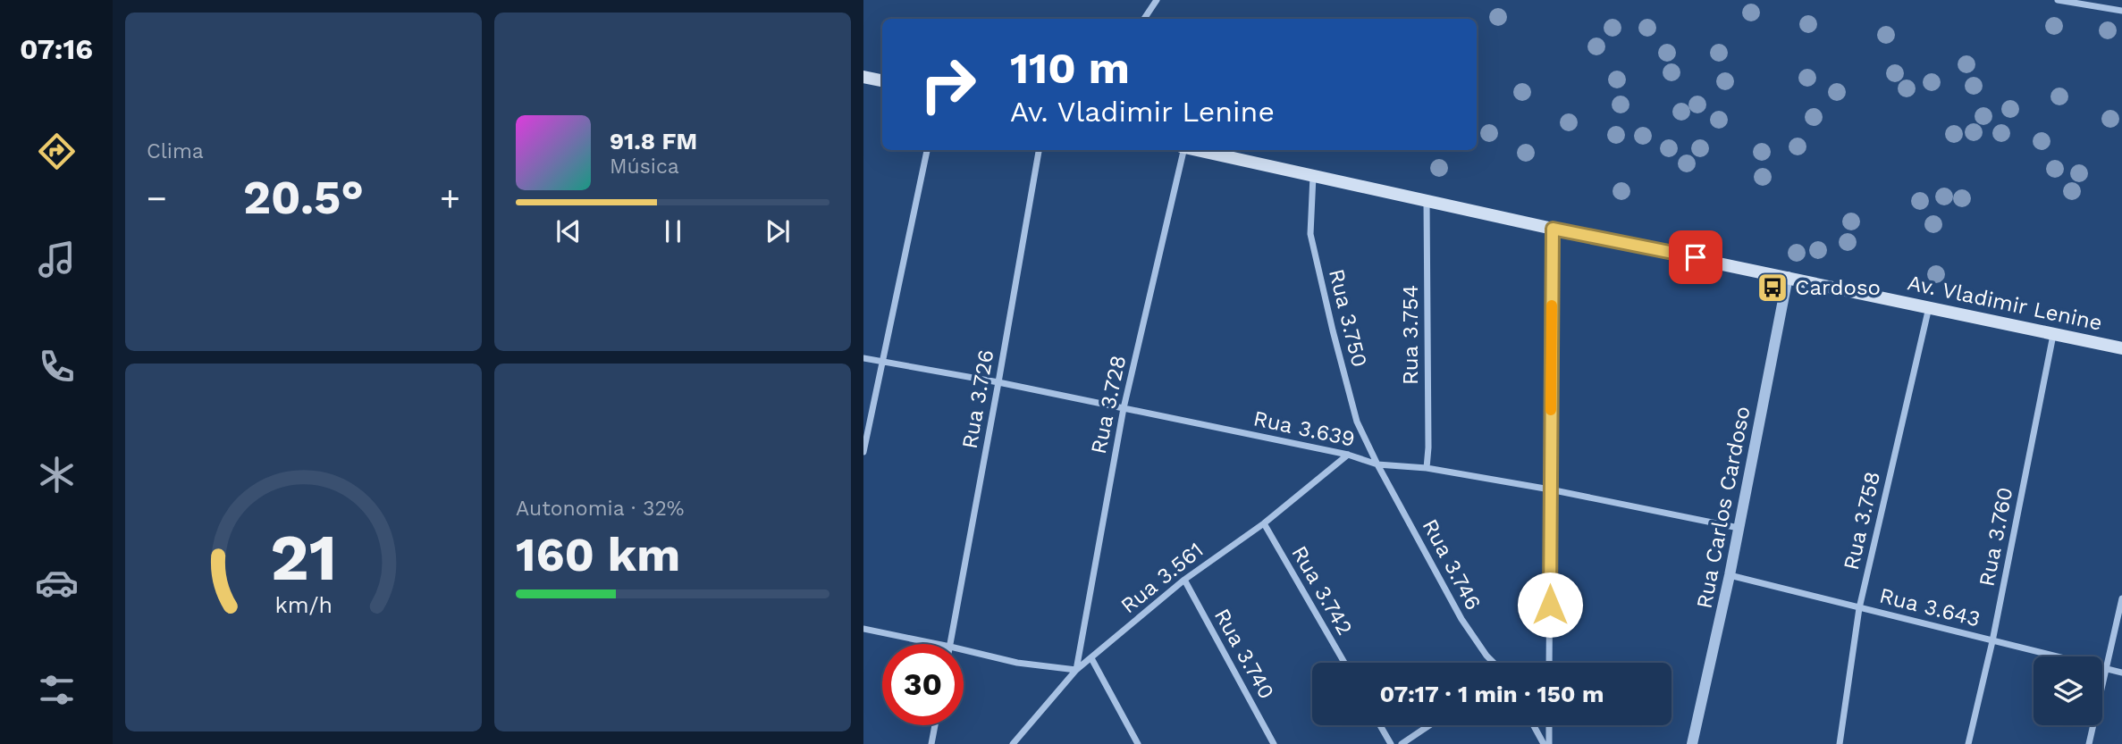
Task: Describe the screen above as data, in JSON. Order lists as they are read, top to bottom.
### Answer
{
  "streets": {
    "main road": ["Av. Vladimir Lenine"],
    "street": [
      "Rua 3.750",
      "Rua 3.754",
      "Rua 3.726",
      "Rua 3.728",
      "Rua 3.639",
      "Rua Carlos Cardoso",
      "Rua 3.758",
      "Rua 3.760",
      "Rua 3.746",
      "Rua 3.561",
      "Rua 3.742",
      "Rua 3.643",
      "Rua 3.740"
    ]
  },
  "crossings": [
    ["Av. Vladimir Lenine", "Rua 3.750"],
    ["Av. Vladimir Lenine", "Rua 3.754"],
    ["Av. Vladimir Lenine", "Rua Carlos Cardoso"],
    ["Av. Vladimir Lenine", "Rua 3.758"],
    ["Av. Vladimir Lenine", "Rua 3.760"],
    ["Rua 3.750", "Rua 3.639"],
    ["Rua 3.750", "Rua 3.746"],
    ["Rua 3.754", "Rua 3.639"],
    ["Rua 3.726", "Rua 3.639"],
    ["Rua 3.728", "Rua 3.639"],
    ["Rua 3.728", "Rua 3.561"],
    ["Rua 3.639", "Rua Carlos Cardoso"],
    ["Rua 3.639", "Rua 3.746"],
    ["Rua 3.639", "Rua 3.561"],
    ["Rua Carlos Cardoso", "Rua 3.643"],
    ["Rua 3.758", "Rua 3.643"],
    ["Rua 3.760", "Rua 3.643"],
    ["Rua 3.561", "Rua 3.742"],
    ["Rua 3.561", "Rua 3.740"]
  ],
  "places": {
    "bus stop": ["Cardoso"]
  },
  "page": {
    "tabs": "07:16",
    "tile": [
      "Clima",
      ["Autonomia · 32%", "160 km"]
    ],
    "turn": ["110 m", "Av. Vladimir Lenine"],
    "song": ["91.8 FM", "Música"],
    "heat": ["−", "20.5°", "+"],
    "limit": "30",
    "trip": "07:17 · 1 min · 150 m",
    "gauge": ["21", "km/h"]
  }
}
